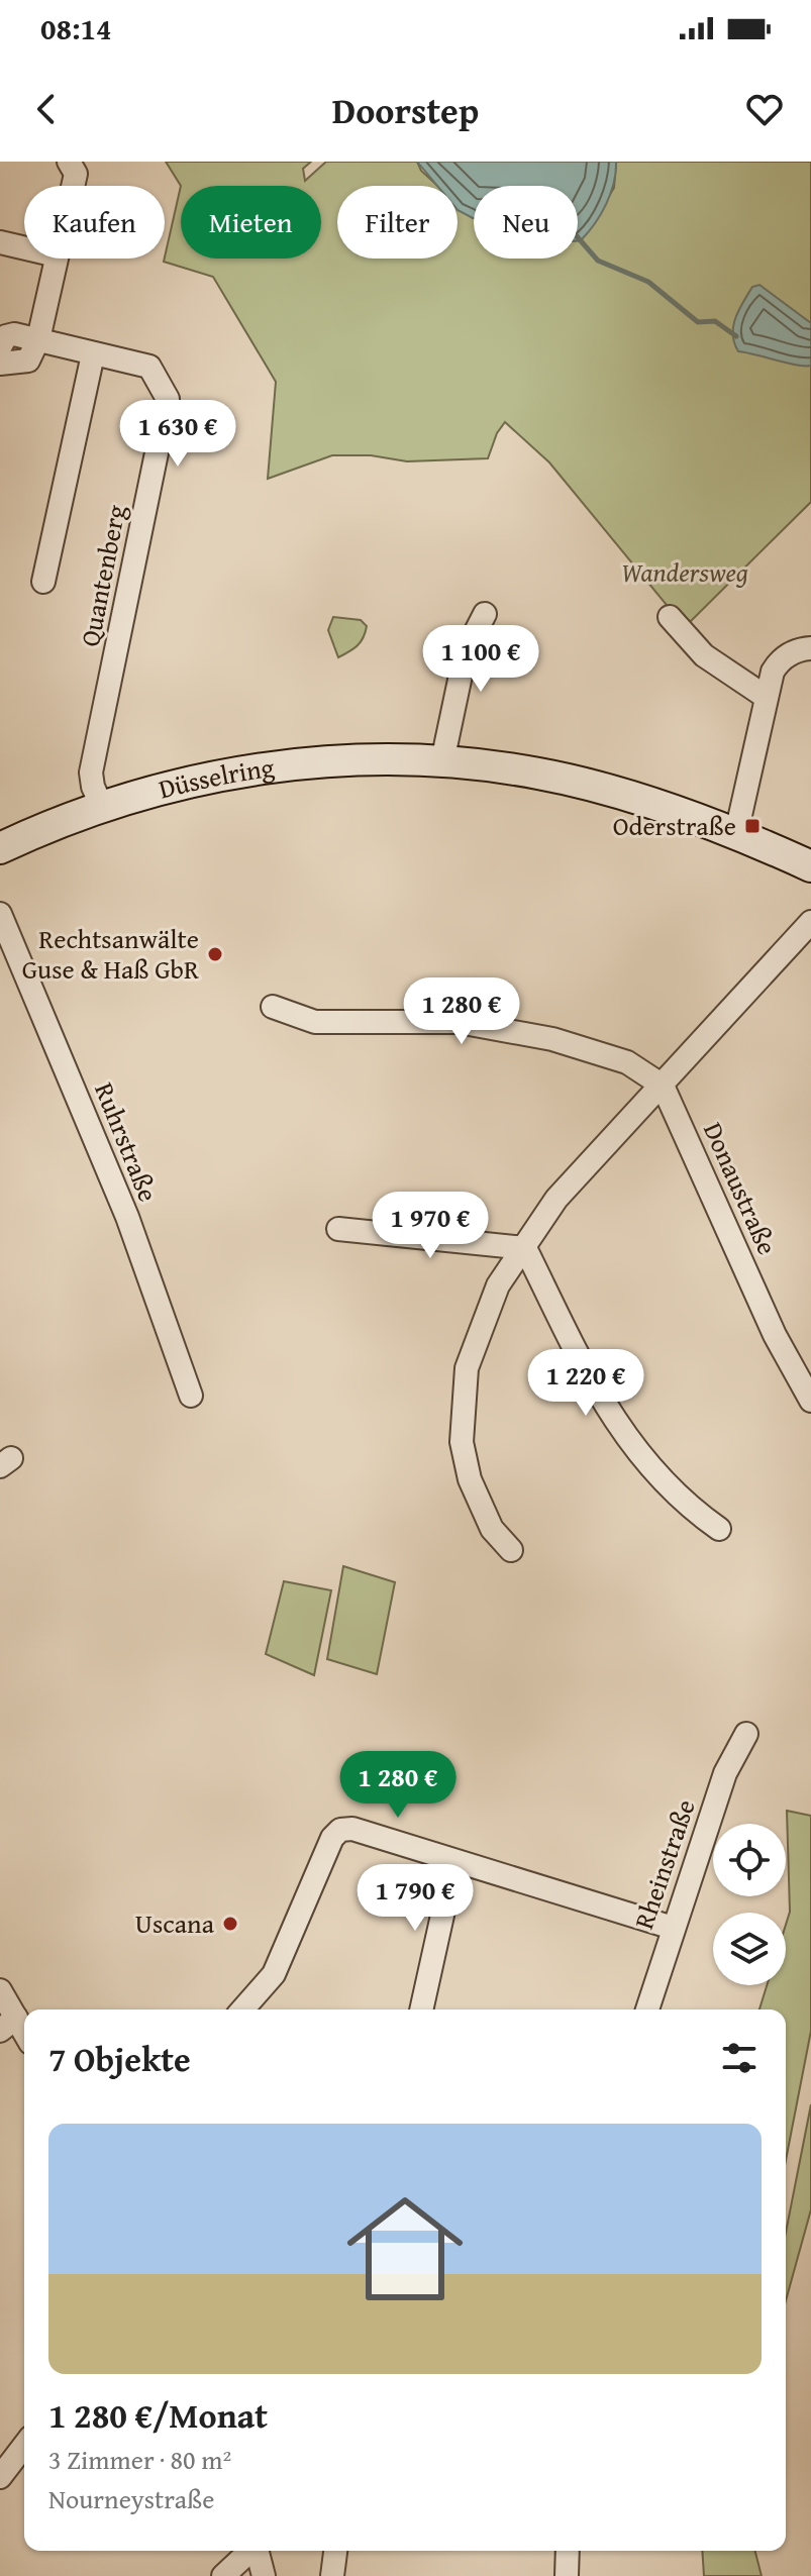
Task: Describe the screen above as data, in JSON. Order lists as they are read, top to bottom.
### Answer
{
  "streets": {
    "street": [
      "Quantenberg",
      "Düsselring",
      "Ruhrstraße",
      "Donaustraße",
      "Rheinstraße"
    ]
  },
  "crossings": [
    ["Quantenberg", "Düsselring"]
  ],
  "parks": ["Wandersweg"],
  "places": {
    "transit": ["Oderstraße"],
    "other": ["Rechtsanwälte Guse & Haß GbR", "Uscana"]
  },
  "page": {
    "status": "08:14",
    "header": "Doorstep",
    "chip": [
      "Kaufen",
      "Mieten",
      "Filter",
      "Neu"
    ],
    "price": [
      "1 630 €",
      "1 100 €",
      "1 280 €",
      "1 970 €",
      "1 220 €",
      "1 280 €",
      "1 790 €"
    ],
    "heading": "7 Objekte",
    "list": [
      {
        "name": "1 280 €/Monat",
        "note": "3 Zimmer · 80 m² · Nourneystraße"
      }
    ]
  }
}
